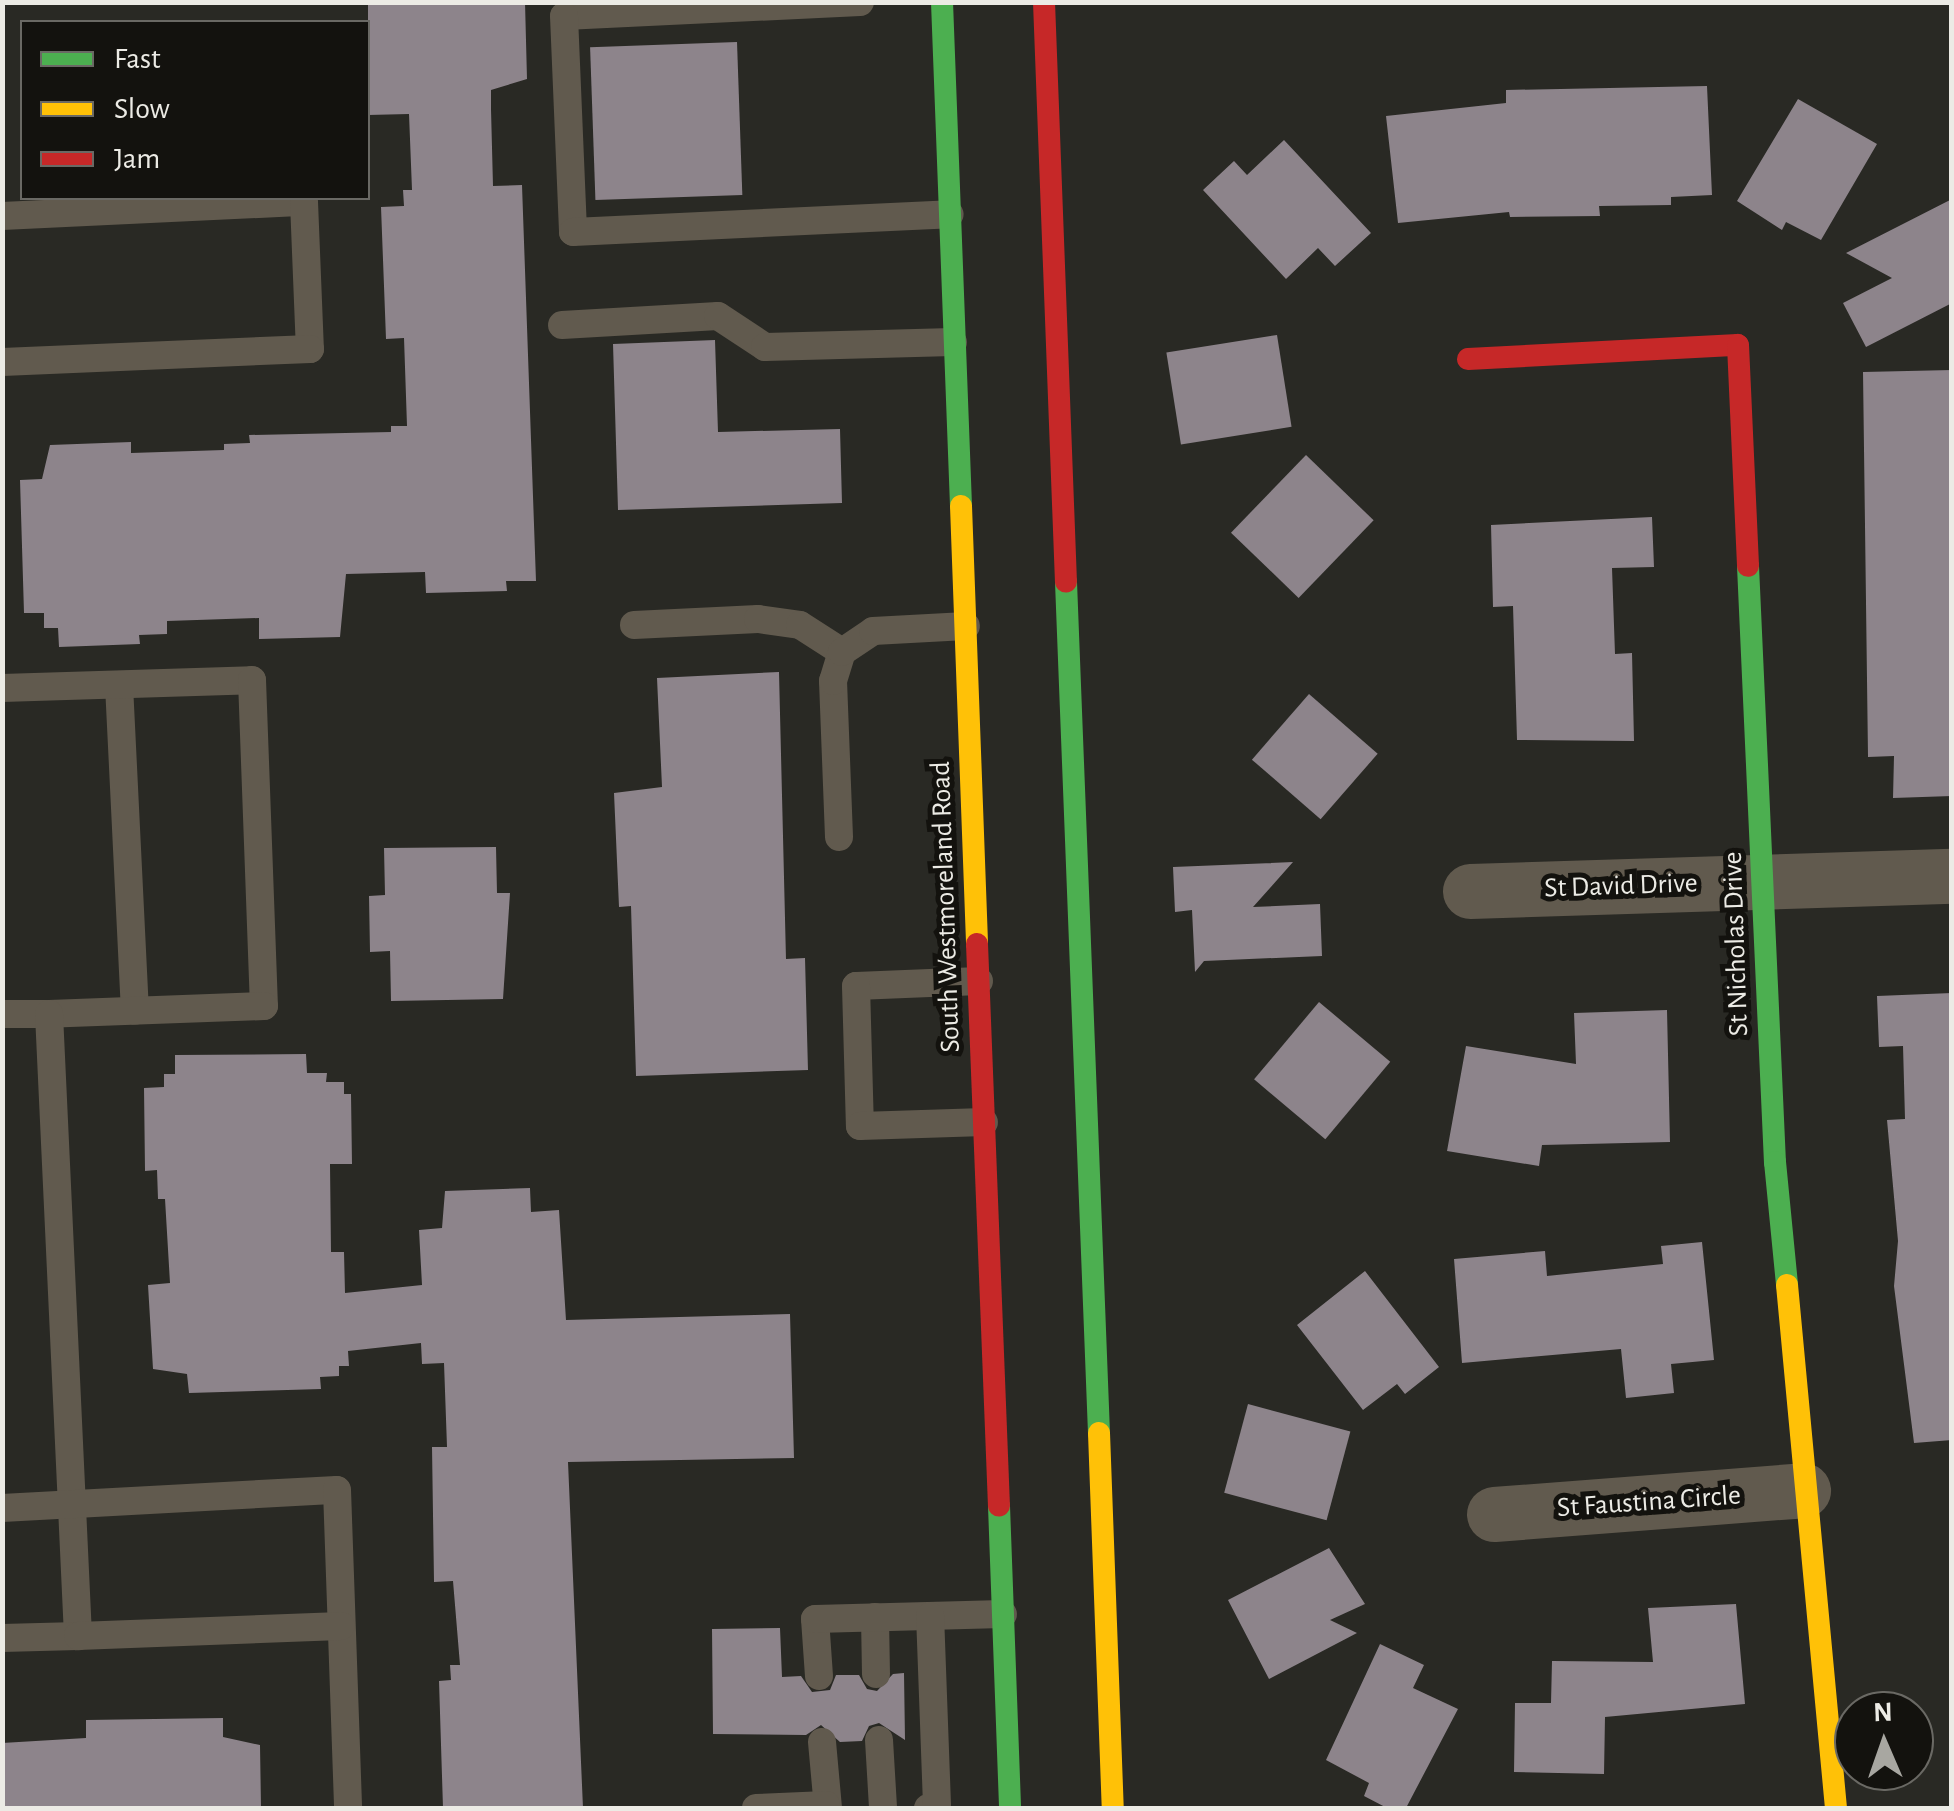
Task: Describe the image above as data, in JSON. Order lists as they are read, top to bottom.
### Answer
{
  "streets": {
    "main road": ["South Westmoreland Road", "St Nicholas Drive"],
    "street": ["St David Drive", "St Faustina Circle"]
  },
  "crossings": [
    ["St David Drive", "St Nicholas Drive"],
    ["St Nicholas Drive", "St Faustina Circle"]
  ],
  "legend": ["Fast", "Slow", "Jam"],
  "north": "top"
}
